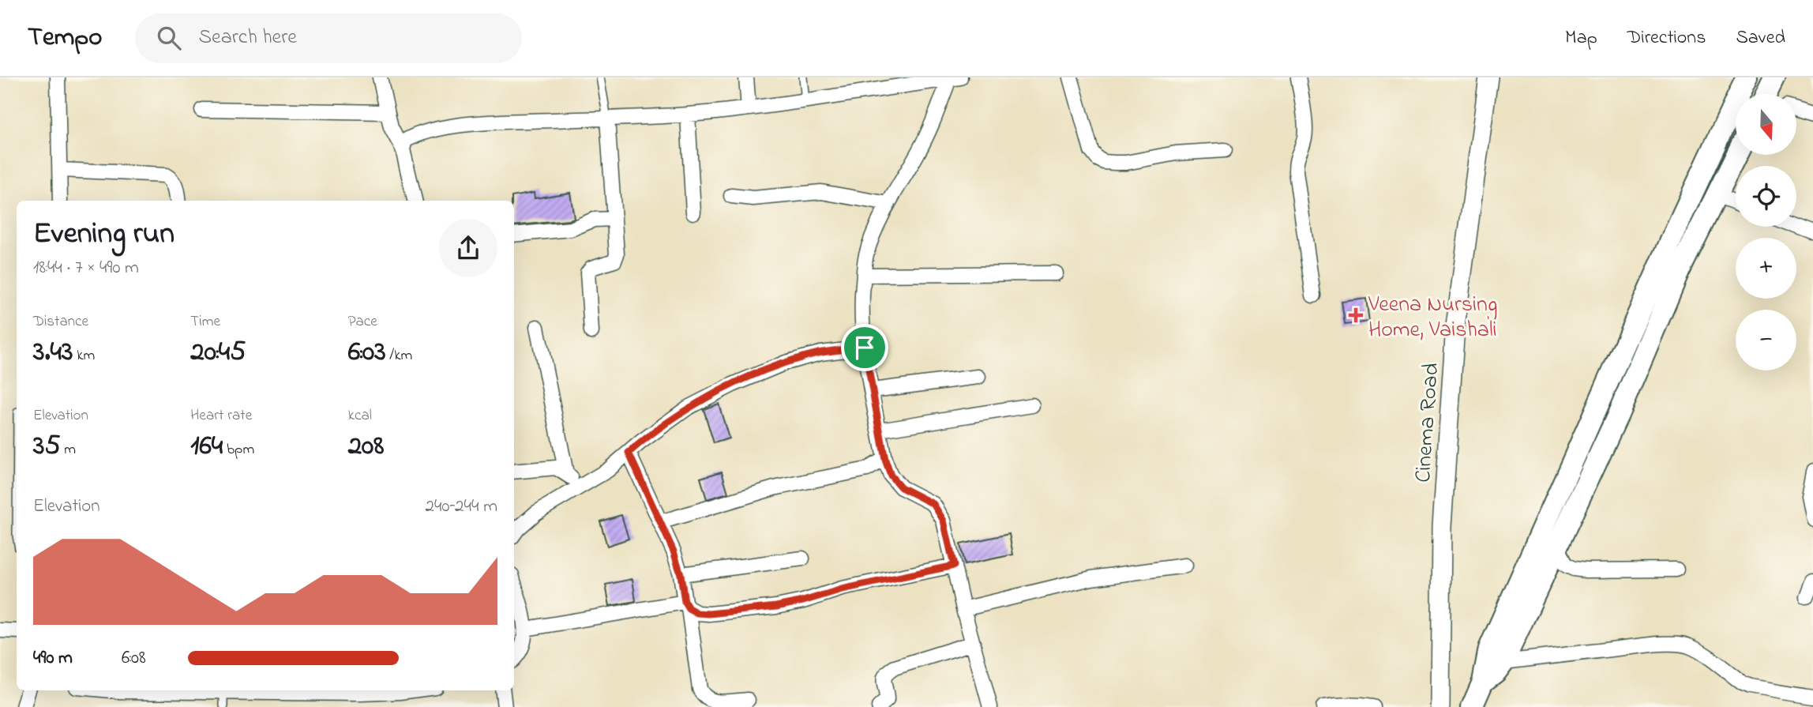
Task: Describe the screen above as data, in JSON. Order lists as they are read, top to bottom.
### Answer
{
  "streets": {
    "street": ["Cinema Road"]
  },
  "places": {
    "health": ["Veena Nursing Home, Vaishali"]
  },
  "north": "bottom",
  "page": {
    "header": "Tempo",
    "search": "Search here",
    "nav": ["Map", "Directions", "Saved"],
    "map_buttons": ["+", "−"],
    "heading": ["Evening run", "18:44 · 7 × 490 m"],
    "stats": [
      ["Distance", "3.43 km"],
      ["Time", "20:45"],
      ["Pace", "6:03 /km"],
      ["Elevation", "35 m"],
      ["Heart rate", "164 bpm"],
      ["kcal", "208"]
    ],
    "chart": ["Elevation", "240–244 m"],
    "list": [
      {
        "name": "490 m",
        "note": "6:08"
      }
    ]
  }
}
